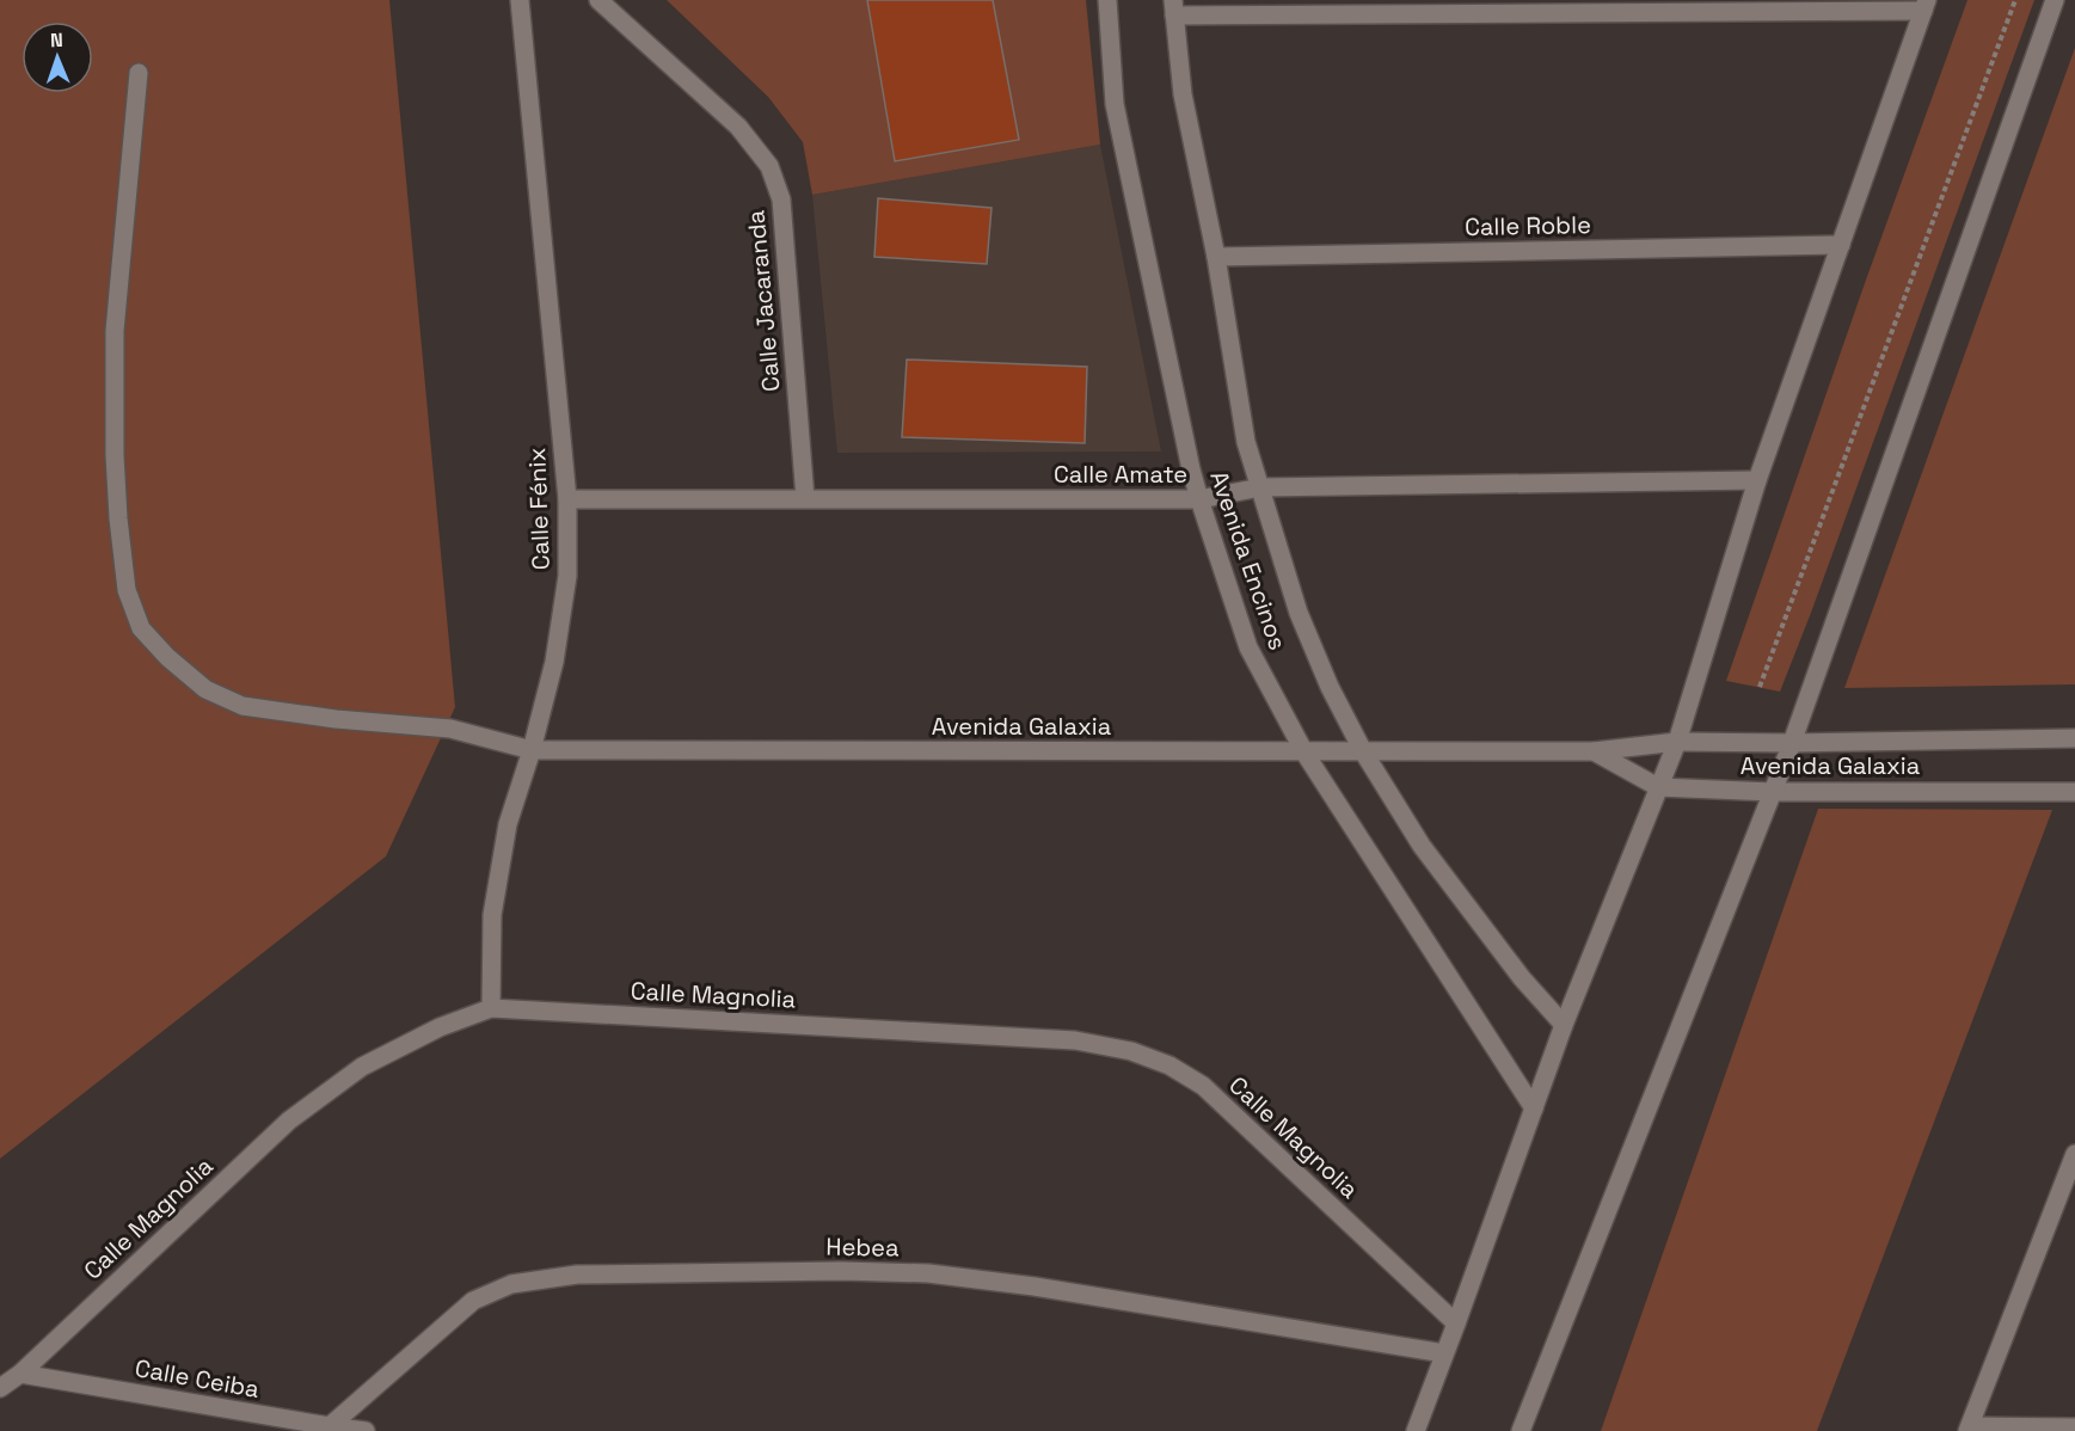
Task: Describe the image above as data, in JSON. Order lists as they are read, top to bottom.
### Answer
{
  "streets": {
    "street": [
      "Calle Roble",
      "Calle Jacaranda",
      "Calle Amate",
      "Calle Fénix",
      "Avenida Encinos",
      "Avenida Galaxia",
      "Calle Magnolia",
      "Hebea",
      "Calle Ceiba"
    ]
  },
  "crossings": [
    ["Calle Roble", "Avenida Encinos"],
    ["Calle Jacaranda", "Calle Amate"],
    ["Calle Amate", "Calle Fénix"],
    ["Calle Amate", "Avenida Encinos"],
    ["Calle Fénix", "Avenida Galaxia"],
    ["Calle Fénix", "Calle Magnolia"],
    ["Avenida Encinos", "Avenida Galaxia"],
    ["Calle Magnolia", "Calle Ceiba"],
    ["Hebea", "Calle Ceiba"]
  ],
  "north": "top"
}
